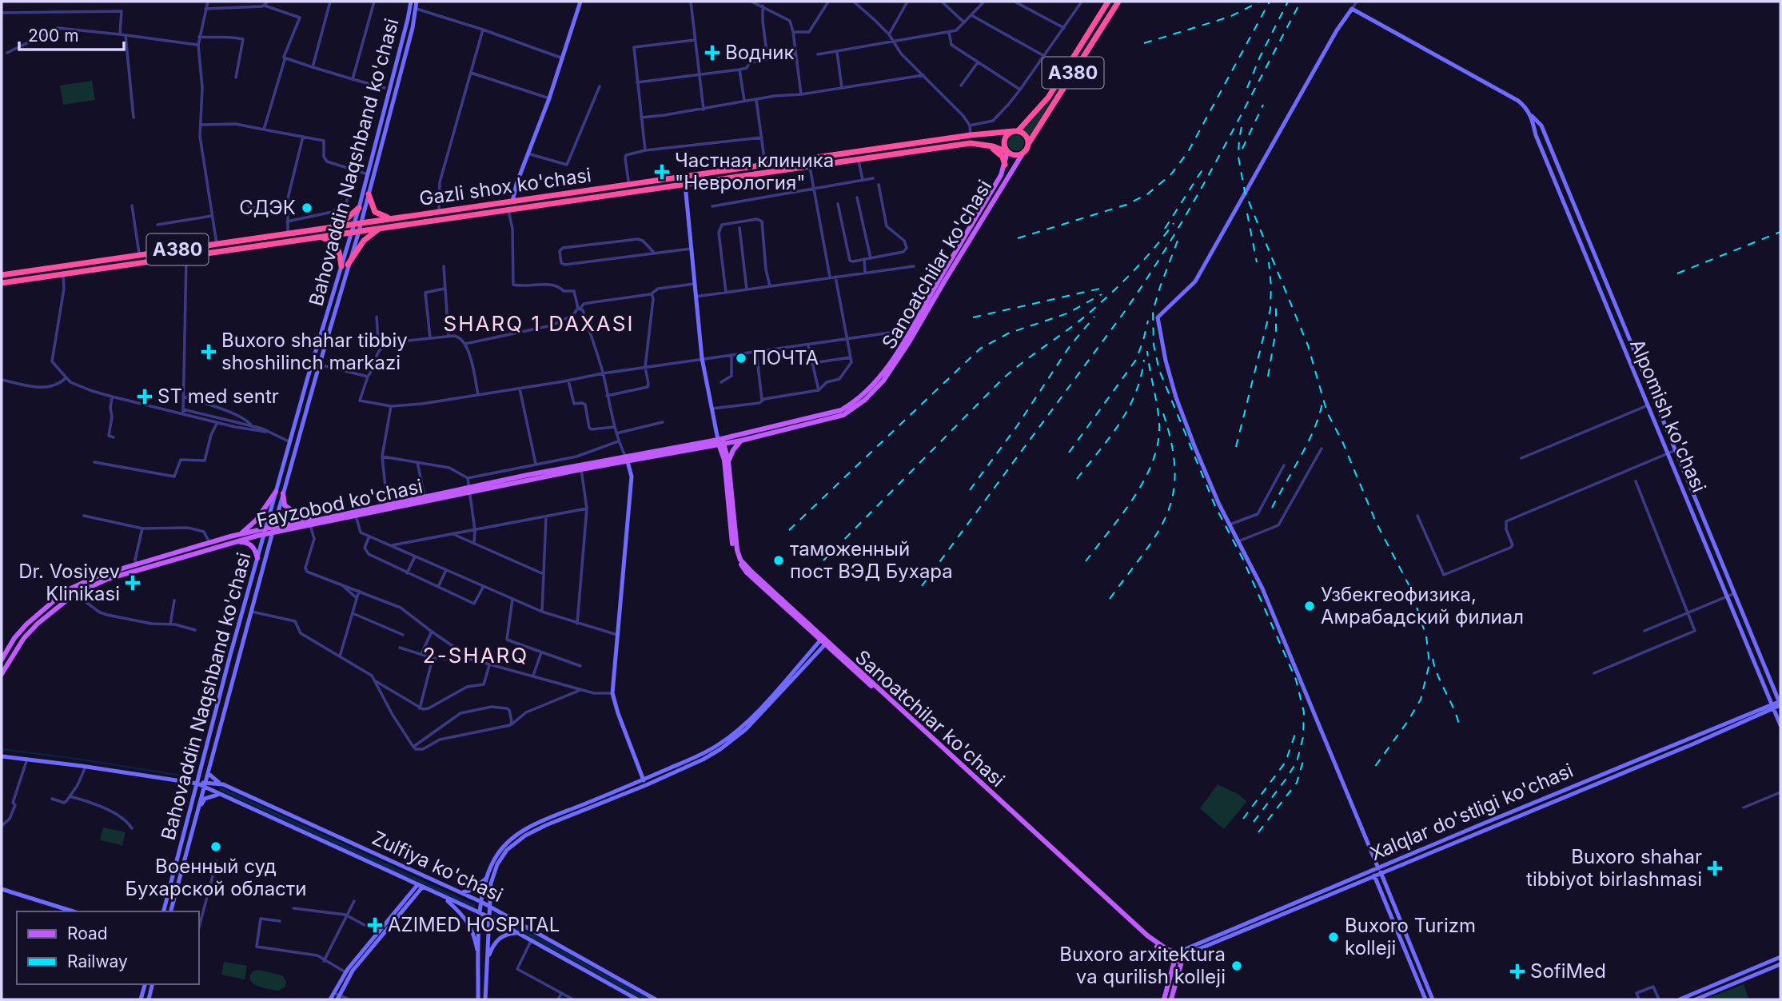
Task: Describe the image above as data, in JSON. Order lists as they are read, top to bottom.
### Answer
{
  "streets": {
    "highway": ["A380", "Gazli shox ko'chasi"],
    "main road": [
      "Bahovaddin Naqshband ko'chasi",
      "Sanoatchilar ko'chasi",
      "Alpomish ko'chasi",
      "Fayzobod ko'chasi",
      "Xalqlar do'stligi ko'chasi",
      "Zulfiya ko'chasi"
    ]
  },
  "crossings": [
    ["A380", "Gazli shox ko'chasi"],
    ["A380", "Sanoatchilar ko'chasi"],
    ["Bahovaddin Naqshband ko'chasi", "Gazli shox ko'chasi"],
    ["Bahovaddin Naqshband ko'chasi", "Fayzobod ko'chasi"],
    ["Bahovaddin Naqshband ko'chasi", "Zulfiya ko'chasi"],
    ["Gazli shox ko'chasi", "Sanoatchilar ko'chasi"],
    ["Sanoatchilar ko'chasi", "Fayzobod ko'chasi"],
    ["Sanoatchilar ko'chasi", "Xalqlar do'stligi ko'chasi"],
    ["Alpomish ko'chasi", "Xalqlar do'stligi ko'chasi"]
  ],
  "districts": ["SHARQ 1 DAXASI", "2-SHARQ"],
  "places": {
    "health": [
      "Водник",
      "Частная клиника \"Неврология\"",
      "Buxoro shahar tibbiy shoshilinch markazi",
      "ST med sentr",
      "Dr. Vosiyev Klinikasi",
      "Buxoro shahar tibbiyot birlashmasi",
      "AZIMED HOSPITAL",
      "SofiMed"
    ],
    "other": [
      "СДЭК",
      "ПОЧТА",
      "таможенный пост ВЭД Бухара",
      "Узбекгеофизика, Амрабадский филиал",
      "Военный суд Бухарской области",
      "Buxoro Turizm kolleji",
      "Buxoro arxitektura va qurilish kolleji"
    ]
  },
  "legend": ["Road", "Railway"],
  "scale_bar": "200 m"
}
